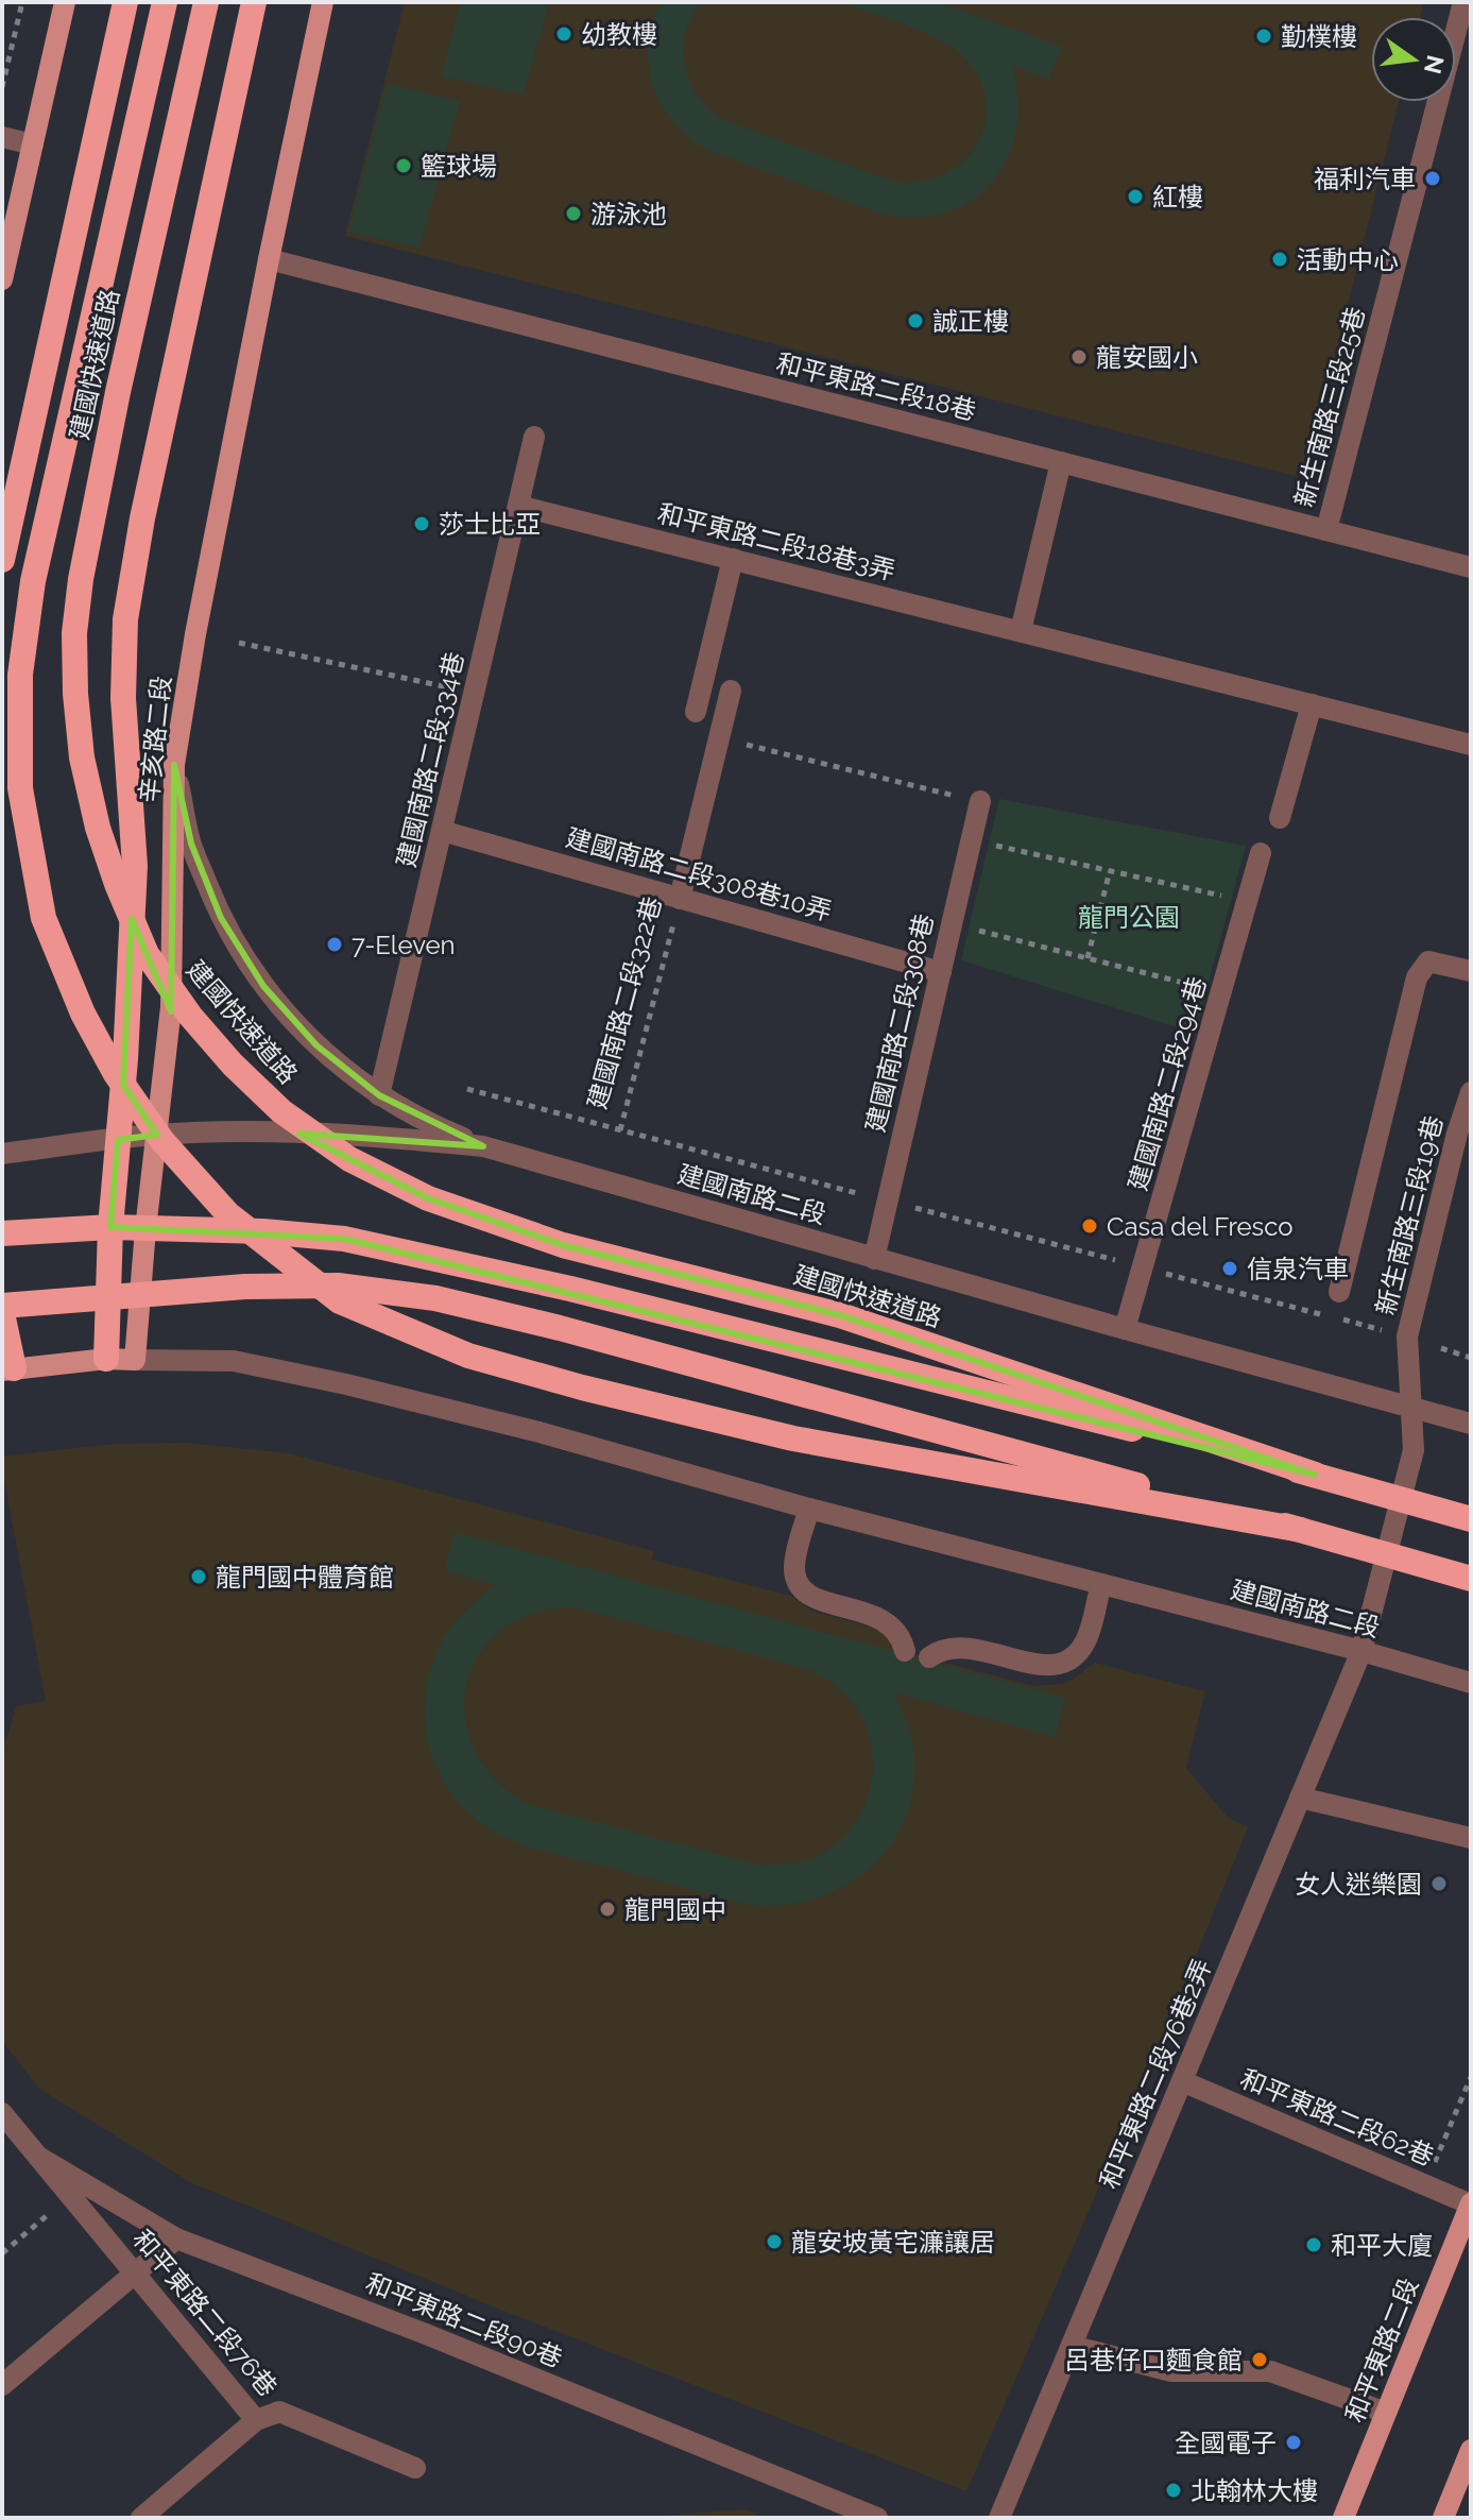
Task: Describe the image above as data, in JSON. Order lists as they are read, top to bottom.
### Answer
{
  "streets": {
    "highway": ["建國快速道路"],
    "main road": ["辛亥路二段", "和平東路二段"],
    "street": [
      "和平東路二段18巷",
      "新生南路三段25巷",
      "和平東路二段18巷3弄",
      "建國南路二段334巷",
      "建國南路二段308巷10弄",
      "建國南路二段322巷",
      "建國南路二段308巷",
      "建國南路二段294巷",
      "建國南路二段",
      "新生南路三段19巷",
      "和平東路二段76巷2弄",
      "和平東路二段62巷",
      "和平東路二段76巷",
      "和平東路二段90巷"
    ]
  },
  "crossings": [
    ["建國快速道路", "辛亥路二段"],
    ["和平東路二段18巷", "新生南路三段25巷"],
    ["和平東路二段18巷", "辛亥路二段"],
    ["和平東路二段18巷3弄", "建國南路二段334巷"],
    ["辛亥路二段", "建國南路二段"],
    ["建國南路二段334巷", "建國南路二段308巷10弄"],
    ["建國南路二段308巷10弄", "建國南路二段322巷"],
    ["建國南路二段308巷10弄", "建國南路二段308巷"],
    ["建國南路二段308巷", "建國南路二段"],
    ["建國南路二段294巷", "建國南路二段"],
    ["建國南路二段", "新生南路三段19巷"],
    ["建國南路二段", "和平東路二段76巷2弄"],
    ["新生南路三段19巷", "和平東路二段76巷2弄"],
    ["和平東路二段76巷2弄", "和平東路二段62巷"],
    ["和平東路二段62巷", "和平東路二段"],
    ["和平東路二段76巷", "和平東路二段90巷"]
  ],
  "parks": ["龍門公園"],
  "places": [
    "幼教樓",
    "勤樸樓",
    "籃球場",
    "福利汽車",
    "紅樓",
    "游泳池",
    "活動中心",
    "誠正樓",
    "龍安國小",
    "莎士比亞",
    "7-Eleven",
    "Casa del Fresco",
    "信泉汽車",
    "龍門國中體育館",
    "女人迷樂園",
    "龍門國中",
    "龍安坡黃宅濂讓居",
    "和平大廈",
    "呂巷仔口麵食館",
    "全國電子",
    "北翰林大樓"
  ],
  "north": "right"
}
